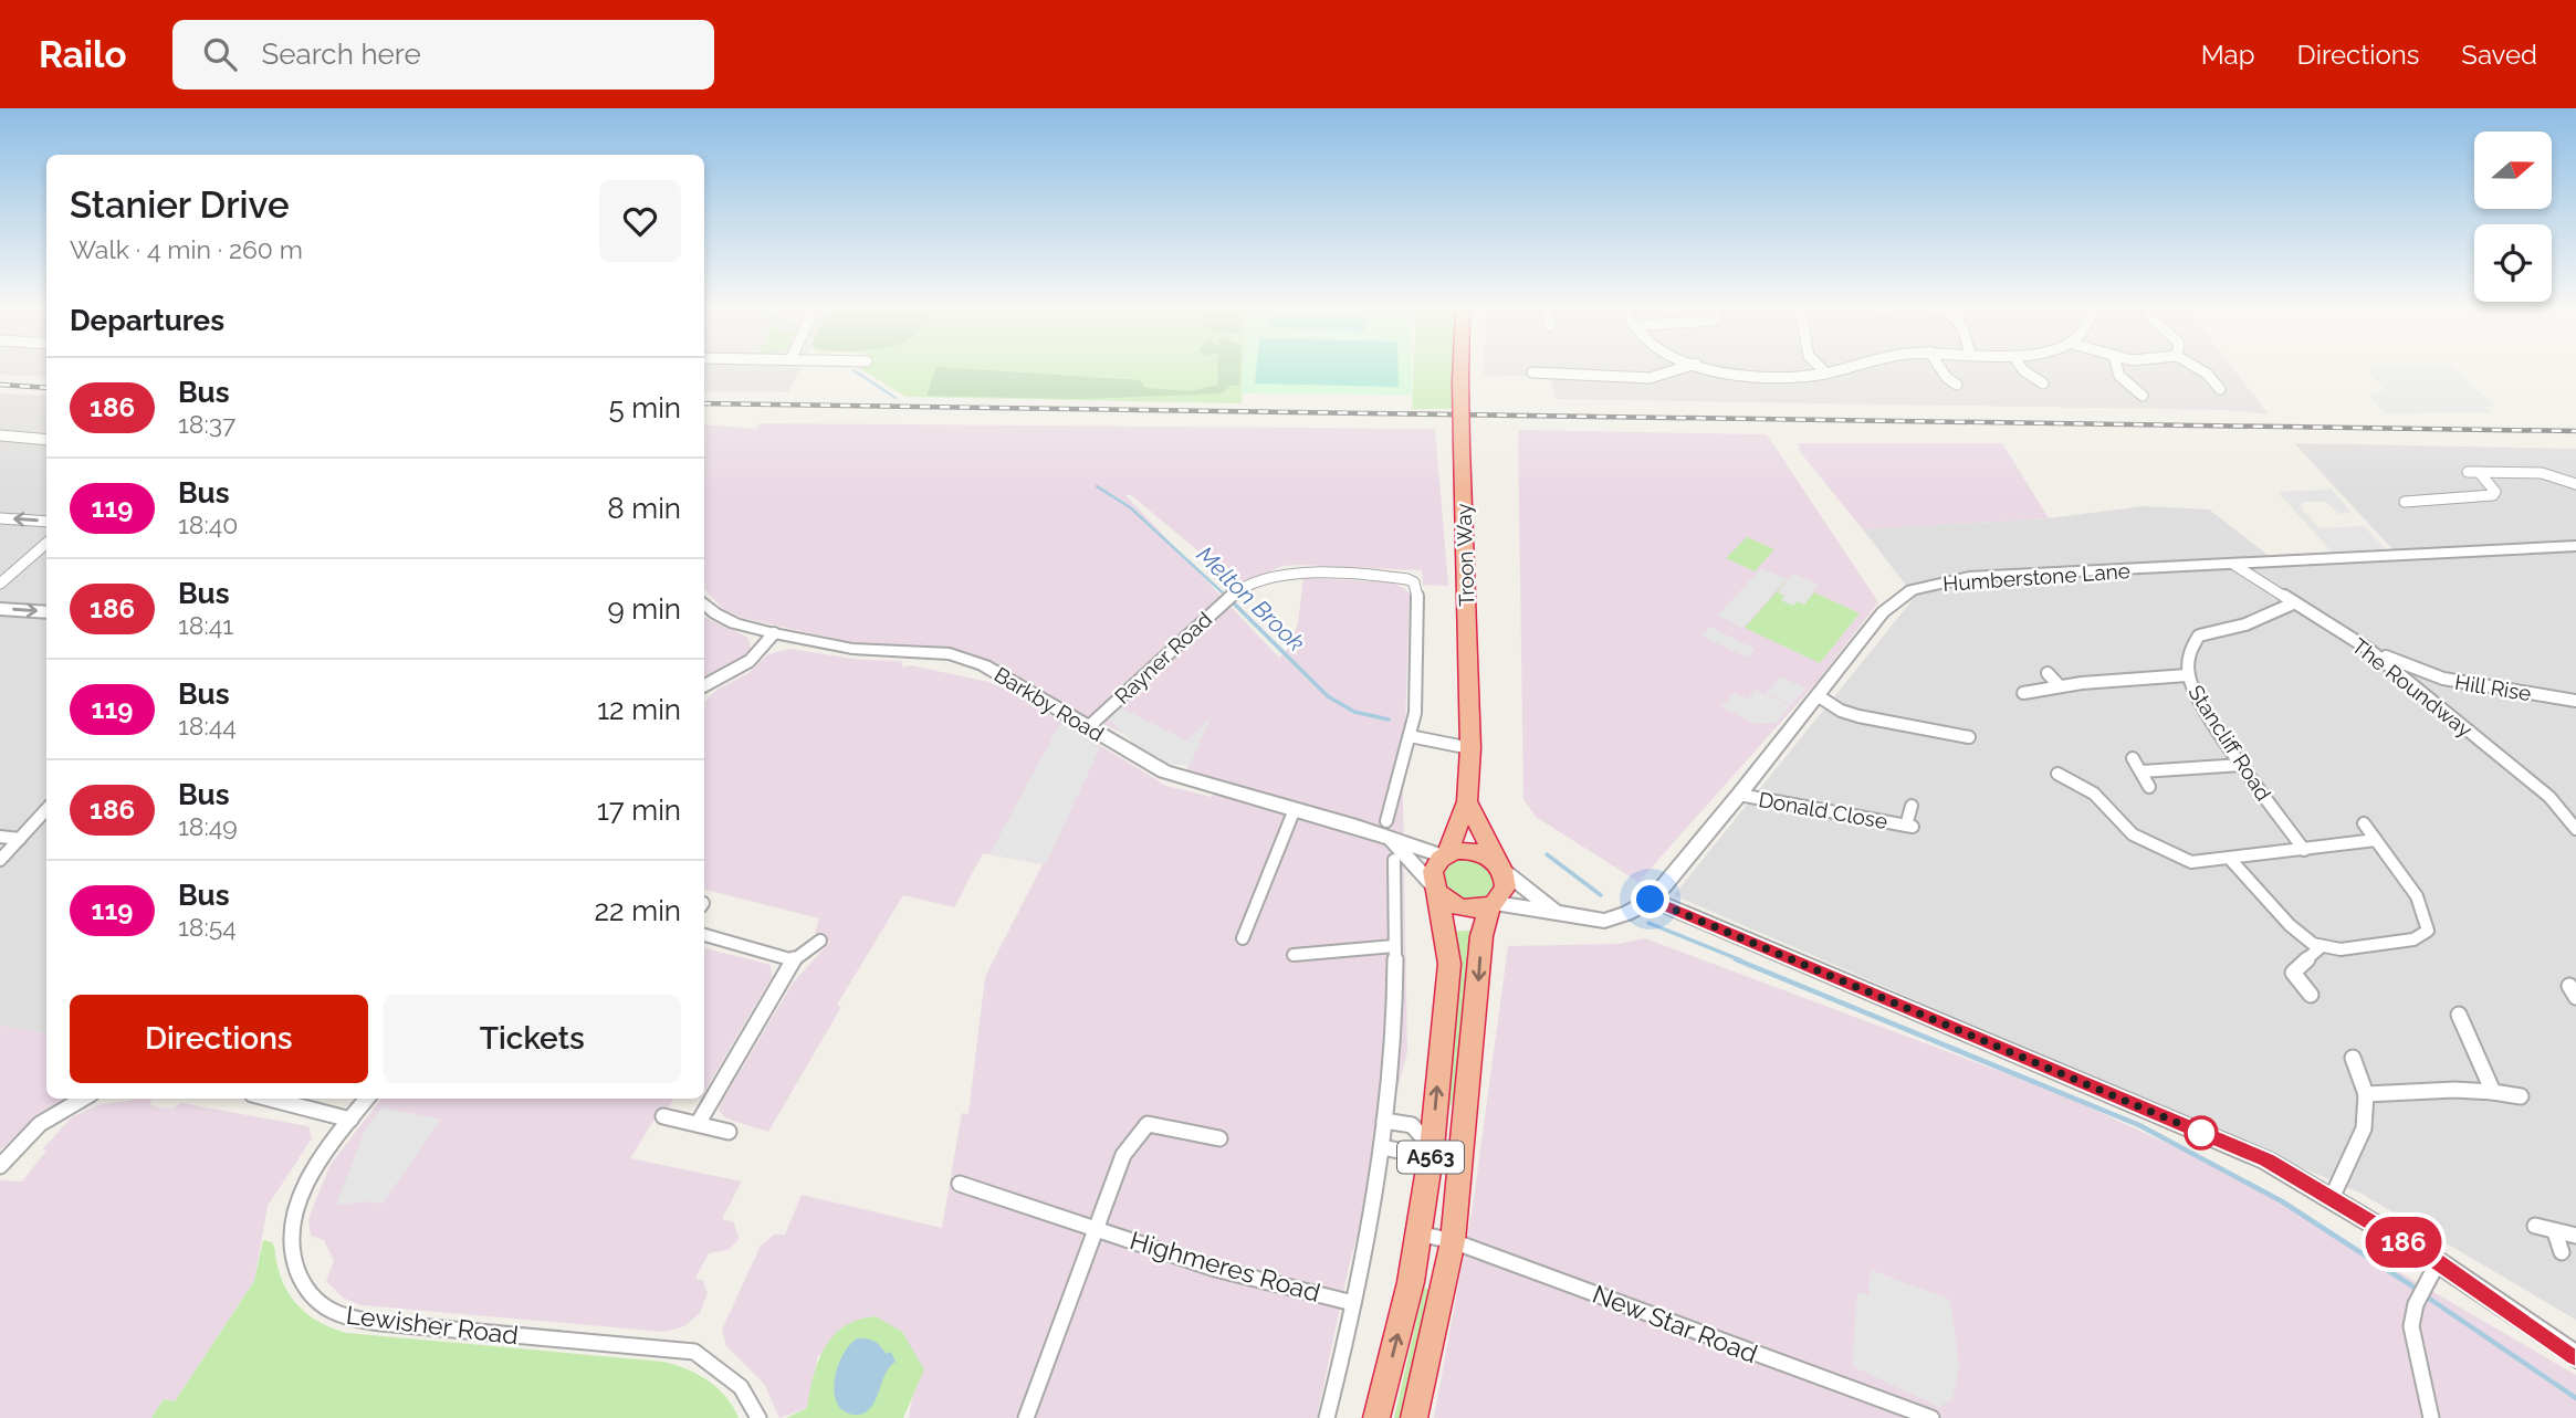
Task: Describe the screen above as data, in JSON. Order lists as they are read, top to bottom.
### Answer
{
  "streets": {
    "highway": ["Troon Way", "A563"],
    "street": [
      "Humberstone Lane",
      "Rayner Road",
      "The Roundway",
      "Hill Rise",
      "Barkby Road",
      "Stancliff Road",
      "Donald Close",
      "Highmeres Road",
      "New Star Road",
      "Lewisher Road"
    ]
  },
  "crossings": [
    ["Troon Way", "Humberstone Lane"],
    ["Troon Way", "Barkby Road"],
    ["Troon Way", "A563"],
    ["Humberstone Lane", "The Roundway"],
    ["Humberstone Lane", "Barkby Road"],
    ["Humberstone Lane", "Donald Close"],
    ["Humberstone Lane", "A563"],
    ["Rayner Road", "Barkby Road"],
    ["The Roundway", "Hill Rise"],
    ["The Roundway", "Stancliff Road"],
    ["Barkby Road", "A563"],
    ["A563", "New Star Road"]
  ],
  "water": ["Melton Brook"],
  "lines": ["bus line 186"],
  "north": "right",
  "page": {
    "header": "Railo",
    "search": "Search here",
    "nav": ["Map", "Directions", "Saved"],
    "on_map": "186",
    "heading": [
      ["Stanier Drive", "Walk · 4 min · 260 m"],
      "Departures"
    ],
    "list": [
      {
        "mark": "186",
        "name": "Bus",
        "note": "18:37",
        "value": "5 min"
      },
      {
        "mark": "119",
        "name": "Bus",
        "note": "18:40",
        "value": "8 min"
      },
      {
        "mark": "186",
        "name": "Bus",
        "note": "18:41",
        "value": "9 min"
      },
      {
        "mark": "119",
        "name": "Bus",
        "note": "18:44",
        "value": "12 min"
      },
      {
        "mark": "186",
        "name": "Bus",
        "note": "18:49",
        "value": "17 min"
      },
      {
        "mark": "119",
        "name": "Bus",
        "note": "18:54",
        "value": "22 min"
      }
    ],
    "buttons": ["Directions", "Tickets"]
  }
}
